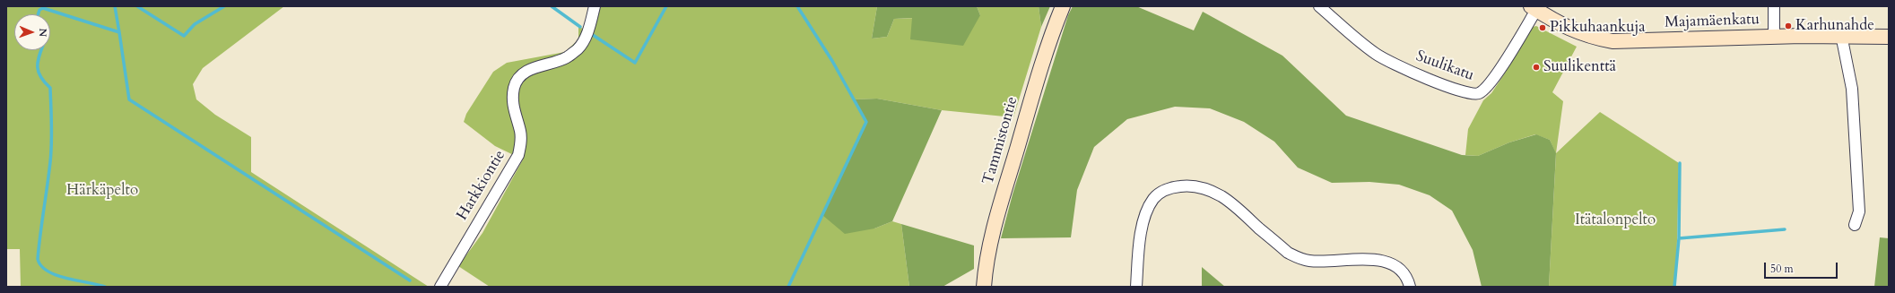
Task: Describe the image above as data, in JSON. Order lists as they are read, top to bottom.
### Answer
{
  "streets": {
    "street": [
      "Majamäenkatu",
      "Suulikatu",
      "Tammistontie",
      "Harkkiontie"
    ]
  },
  "crossings": [
    ["Majamäenkatu", "Suulikatu"]
  ],
  "parks": ["Härkäpelto", "Itätalonpelto"],
  "places": ["Karhunahde", "Pikkuhaankuja", "Suulikenttä"],
  "scale_bar": "50 m",
  "north": "right"
}
